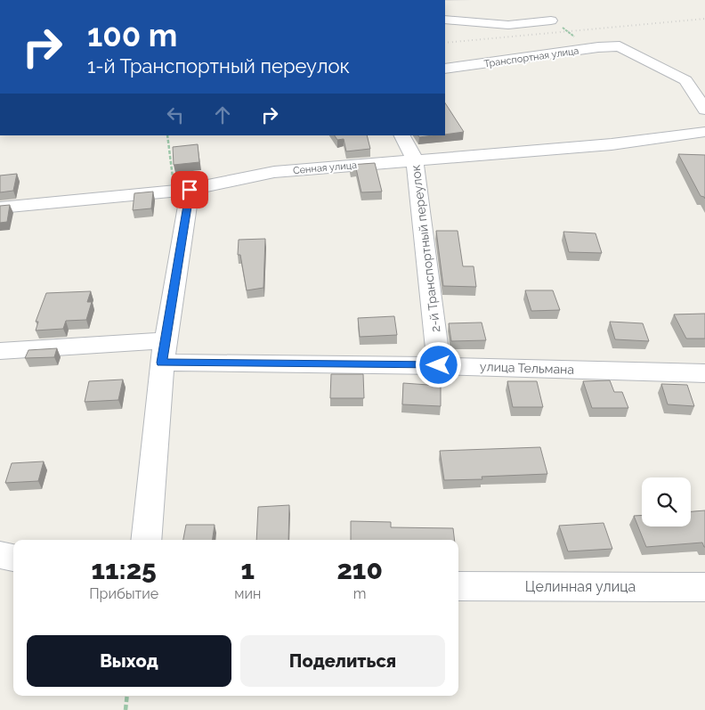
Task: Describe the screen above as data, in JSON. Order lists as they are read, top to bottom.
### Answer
{
  "streets": {
    "street": [
      "Транспортная улица",
      "Сенная улица",
      "2-й Транспортный переулок",
      "улица Тельмана",
      "Целинная улица"
    ]
  },
  "crossings": [
    ["Сенная улица", "2-й Транспортный переулок"],
    ["2-й Транспортный переулок", "улица Тельмана"]
  ],
  "page": {
    "turn": ["100 m", "1-й Транспортный переулок"],
    "eta": [
      "11:25",
      "Прибытие",
      "1",
      "мин",
      "210",
      "m"
    ],
    "buttons": ["Выход", "Поделиться"]
  }
}
